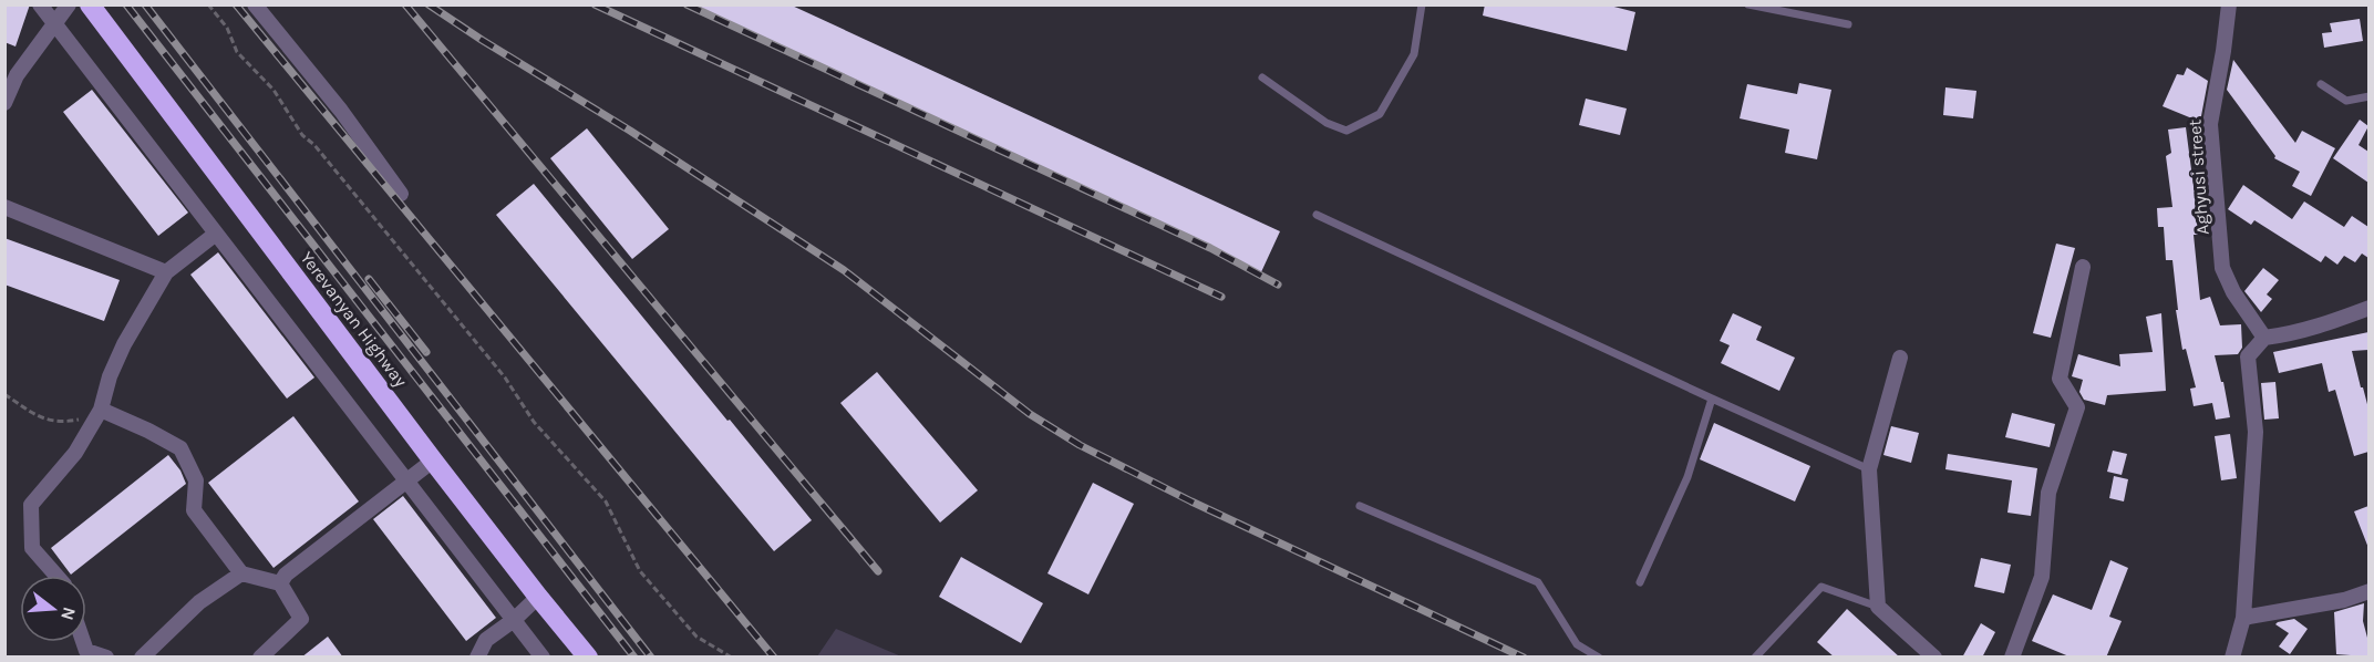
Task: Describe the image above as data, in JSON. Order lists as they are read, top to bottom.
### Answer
{
  "streets": {
    "highway": ["Yerevanyan Highway"],
    "street": ["Aghyusi street"]
  },
  "north": "right"
}
